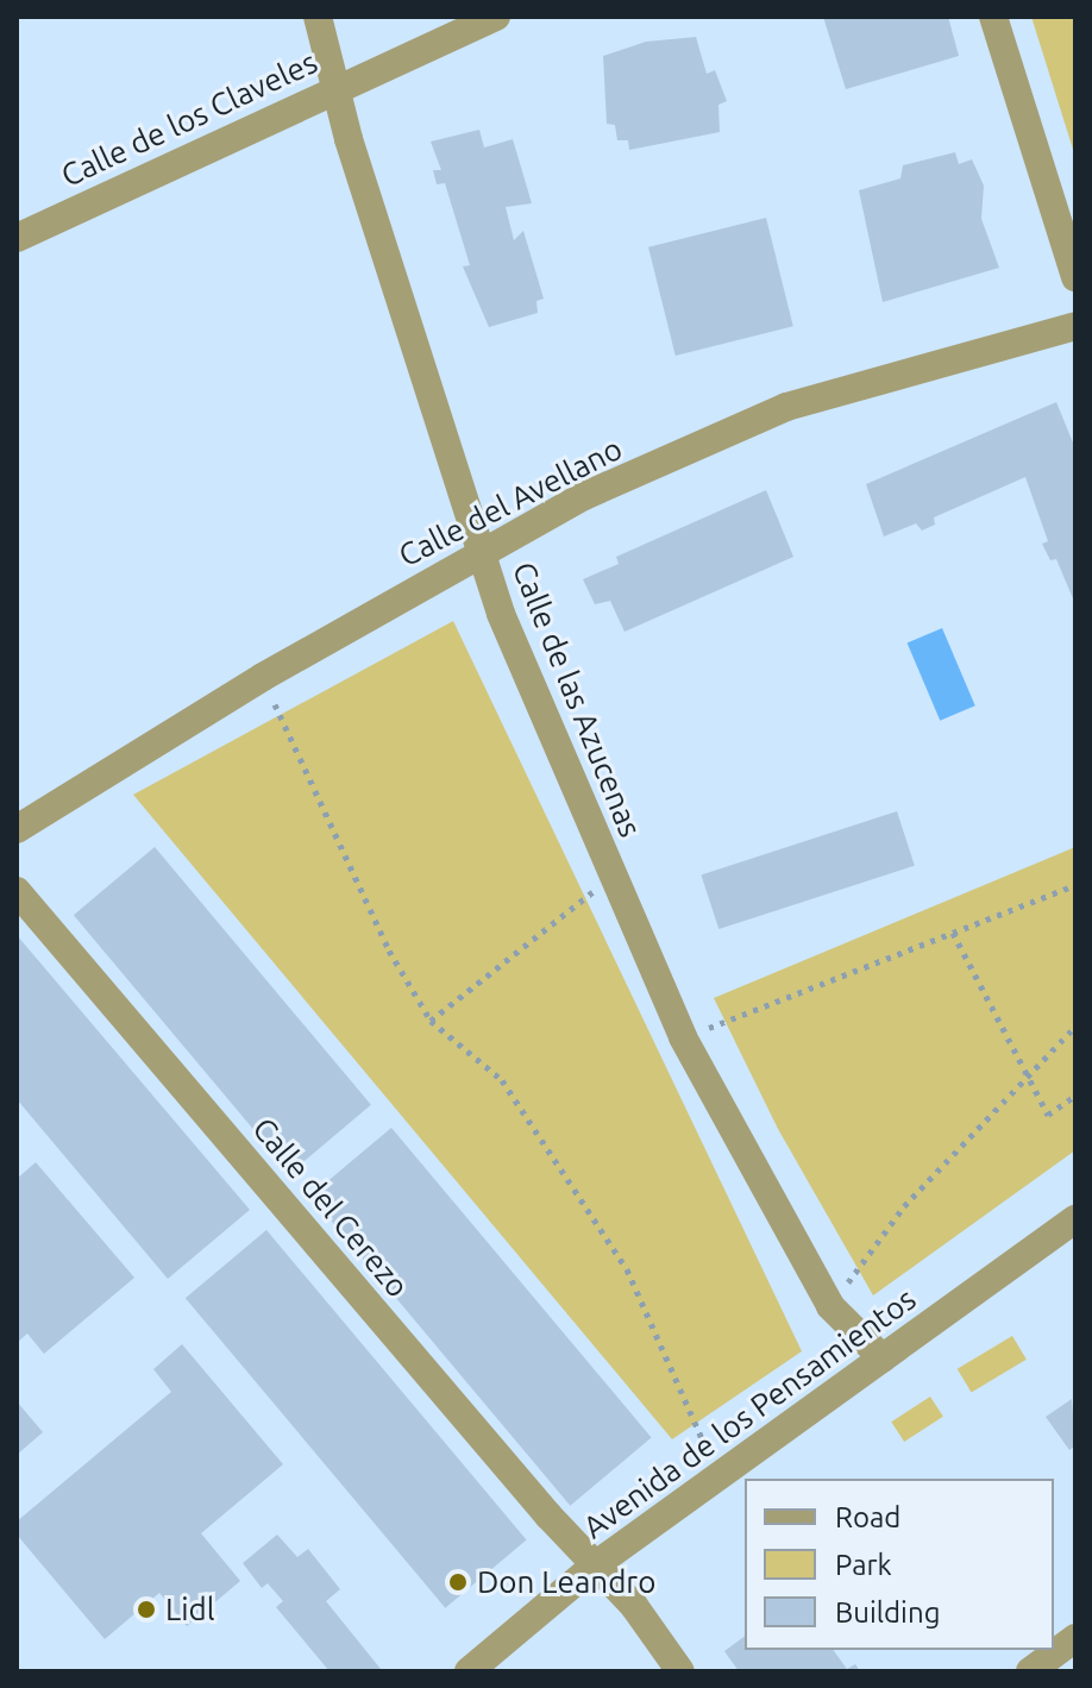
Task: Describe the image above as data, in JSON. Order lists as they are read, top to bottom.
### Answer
{
  "streets": {
    "street": [
      "Calle de los Claveles",
      "Calle del Avellano",
      "Calle de las Azucenas",
      "Calle del Cerezo",
      "Avenida de los Pensamientos"
    ]
  },
  "crossings": [
    ["Calle de los Claveles", "Calle de las Azucenas"],
    ["Calle del Avellano", "Calle de las Azucenas"],
    ["Calle de las Azucenas", "Avenida de los Pensamientos"],
    ["Calle del Cerezo", "Avenida de los Pensamientos"]
  ],
  "places": ["Don Leandro", "Lidl"],
  "legend": ["Road", "Park", "Building"]
}
